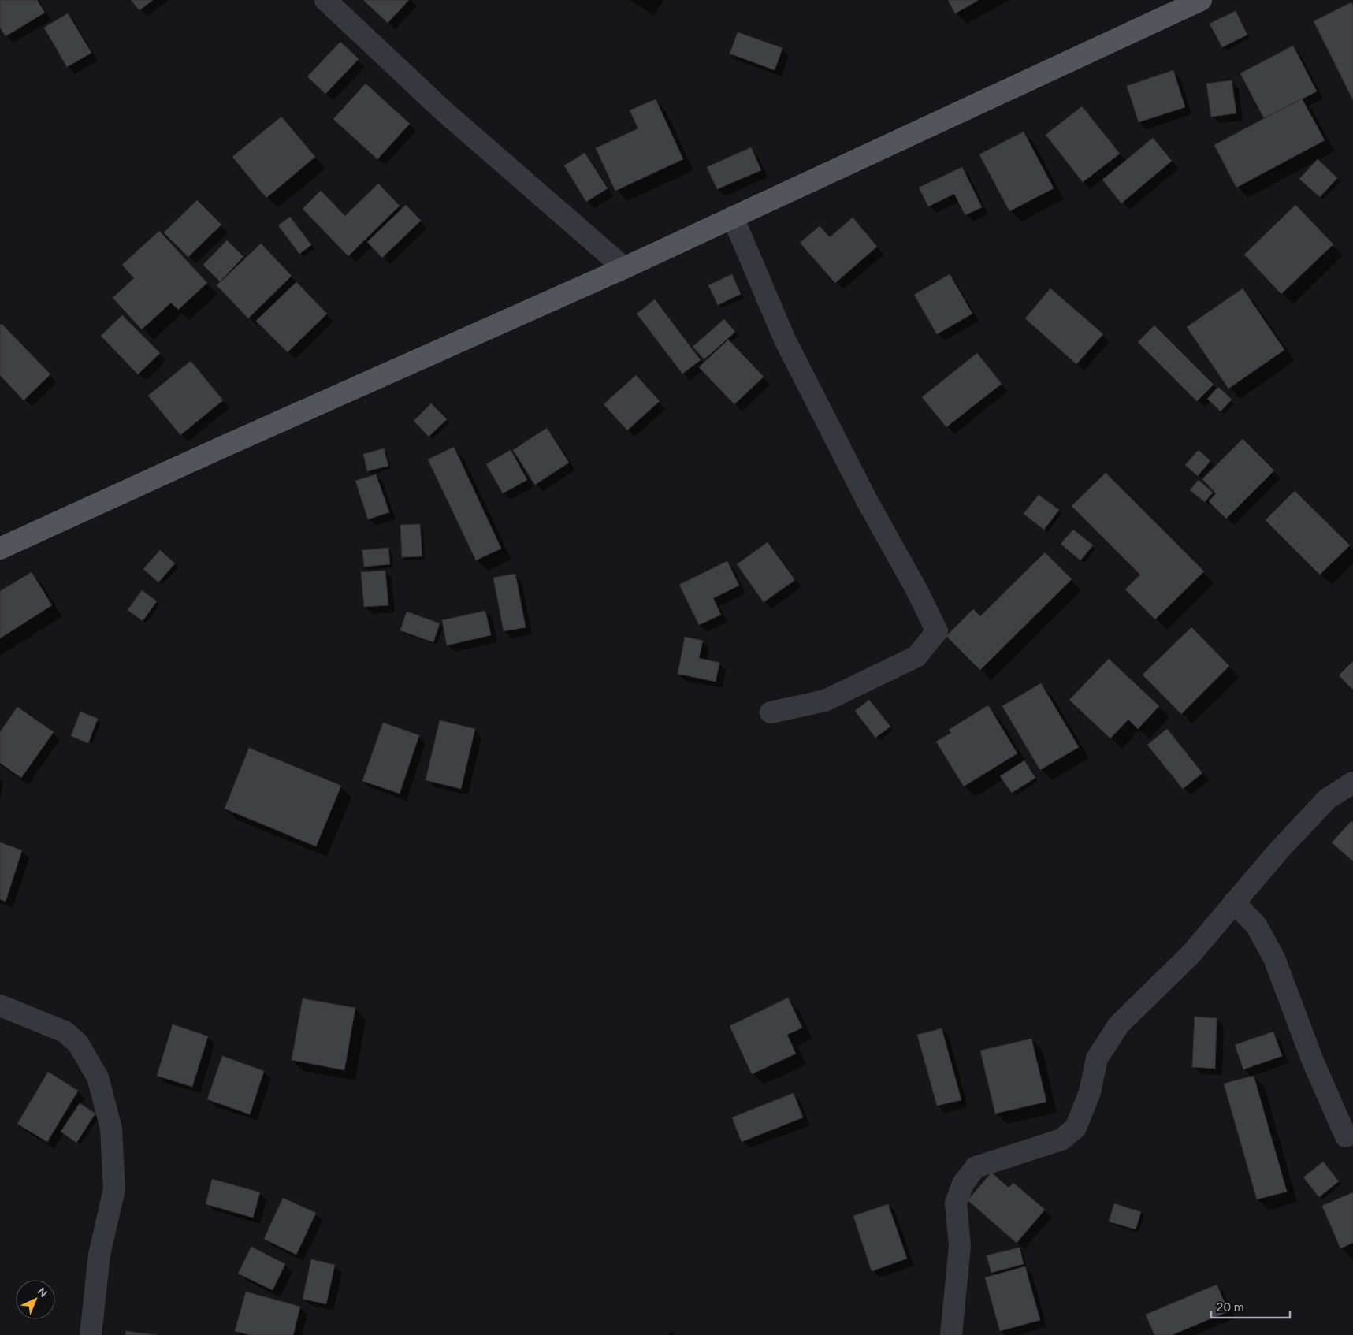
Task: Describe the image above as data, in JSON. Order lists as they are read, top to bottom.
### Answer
{
  "scale_bar": "20 m",
  "north": "top right"
}
